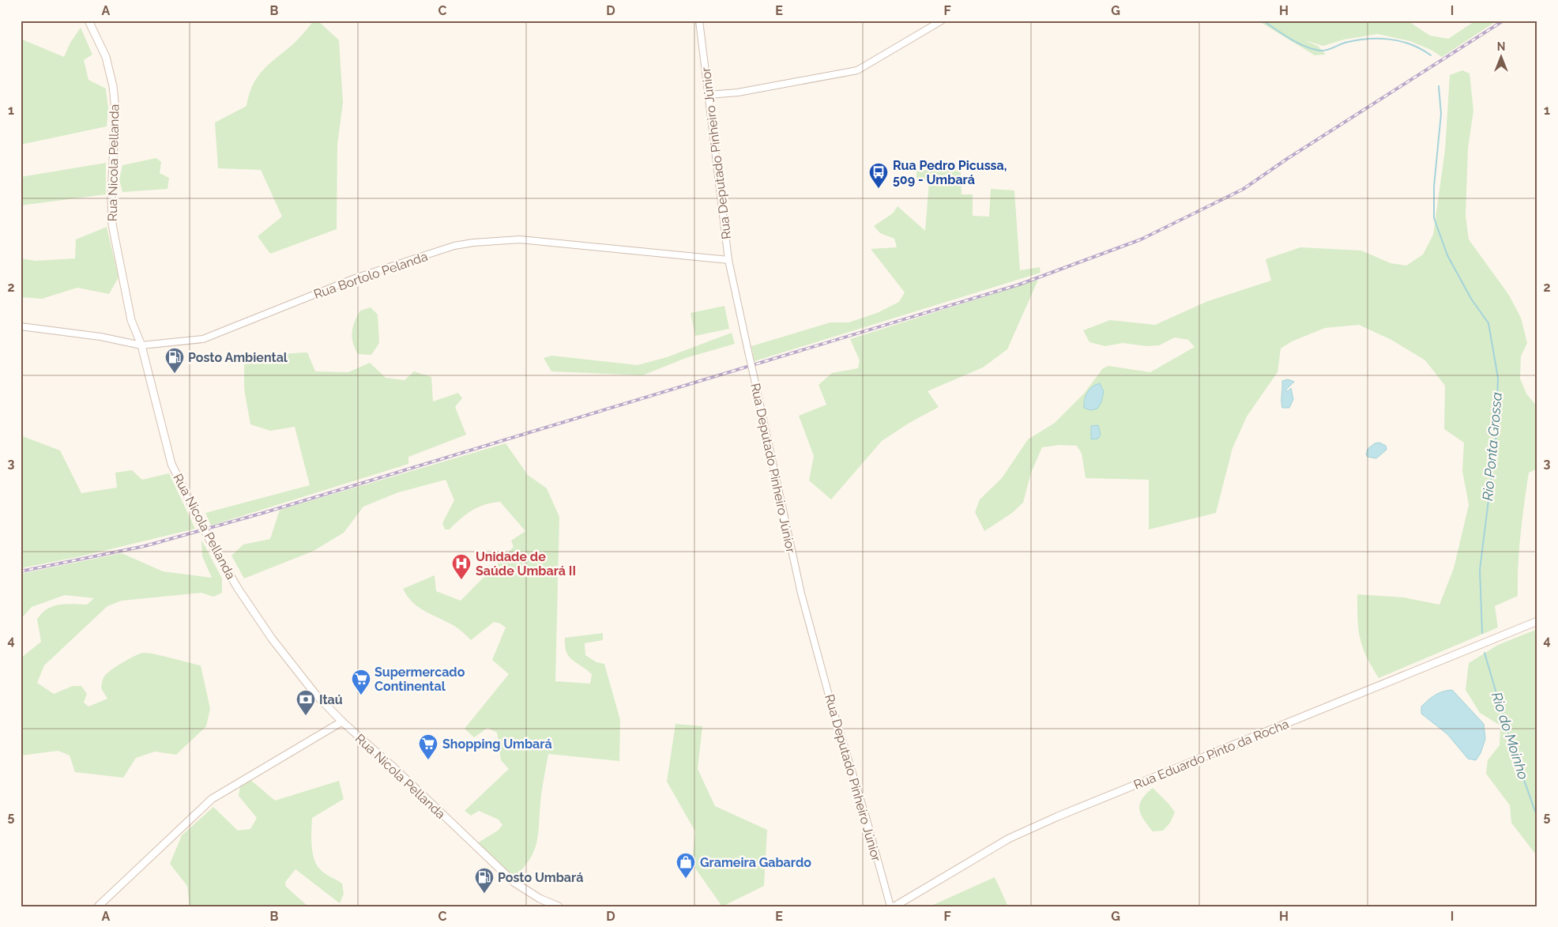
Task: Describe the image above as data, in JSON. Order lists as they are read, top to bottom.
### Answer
{
  "streets": {
    "main road": ["Rua Nicola Pellanda", "Rua Eduardo Pinto da Rocha"],
    "street": ["Rua Deputado Pinheiro Júnior", "Rua Bortolo Pelanda"]
  },
  "crossings": [
    ["Rua Deputado Pinheiro Júnior", "Rua Bortolo Pelanda"],
    ["Rua Nicola Pellanda", "Rua Bortolo Pelanda"]
  ],
  "water": ["Rio Ponta Grossa", "Rio do Moinho"],
  "places": {
    "bus stop": ["Rua Pedro Picussa, 509 - Umbará"],
    "fuel station": ["Posto Ambiental", "Posto Umbará"],
    "hospital": ["Unidade de Saúde Umbará II"],
    "supermarket": ["Supermercado Continental", "Shopping Umbará"],
    "bank": ["Itaú"],
    "shop": ["Grameira Gabardo"]
  },
  "north": "top",
  "grid": {
    "columns": [
      "A",
      "B",
      "C",
      "D",
      "E",
      "F",
      "G",
      "H",
      "I"
    ],
    "rows": [
      "1",
      "2",
      "3",
      "4",
      "5"
    ]
  }
}
